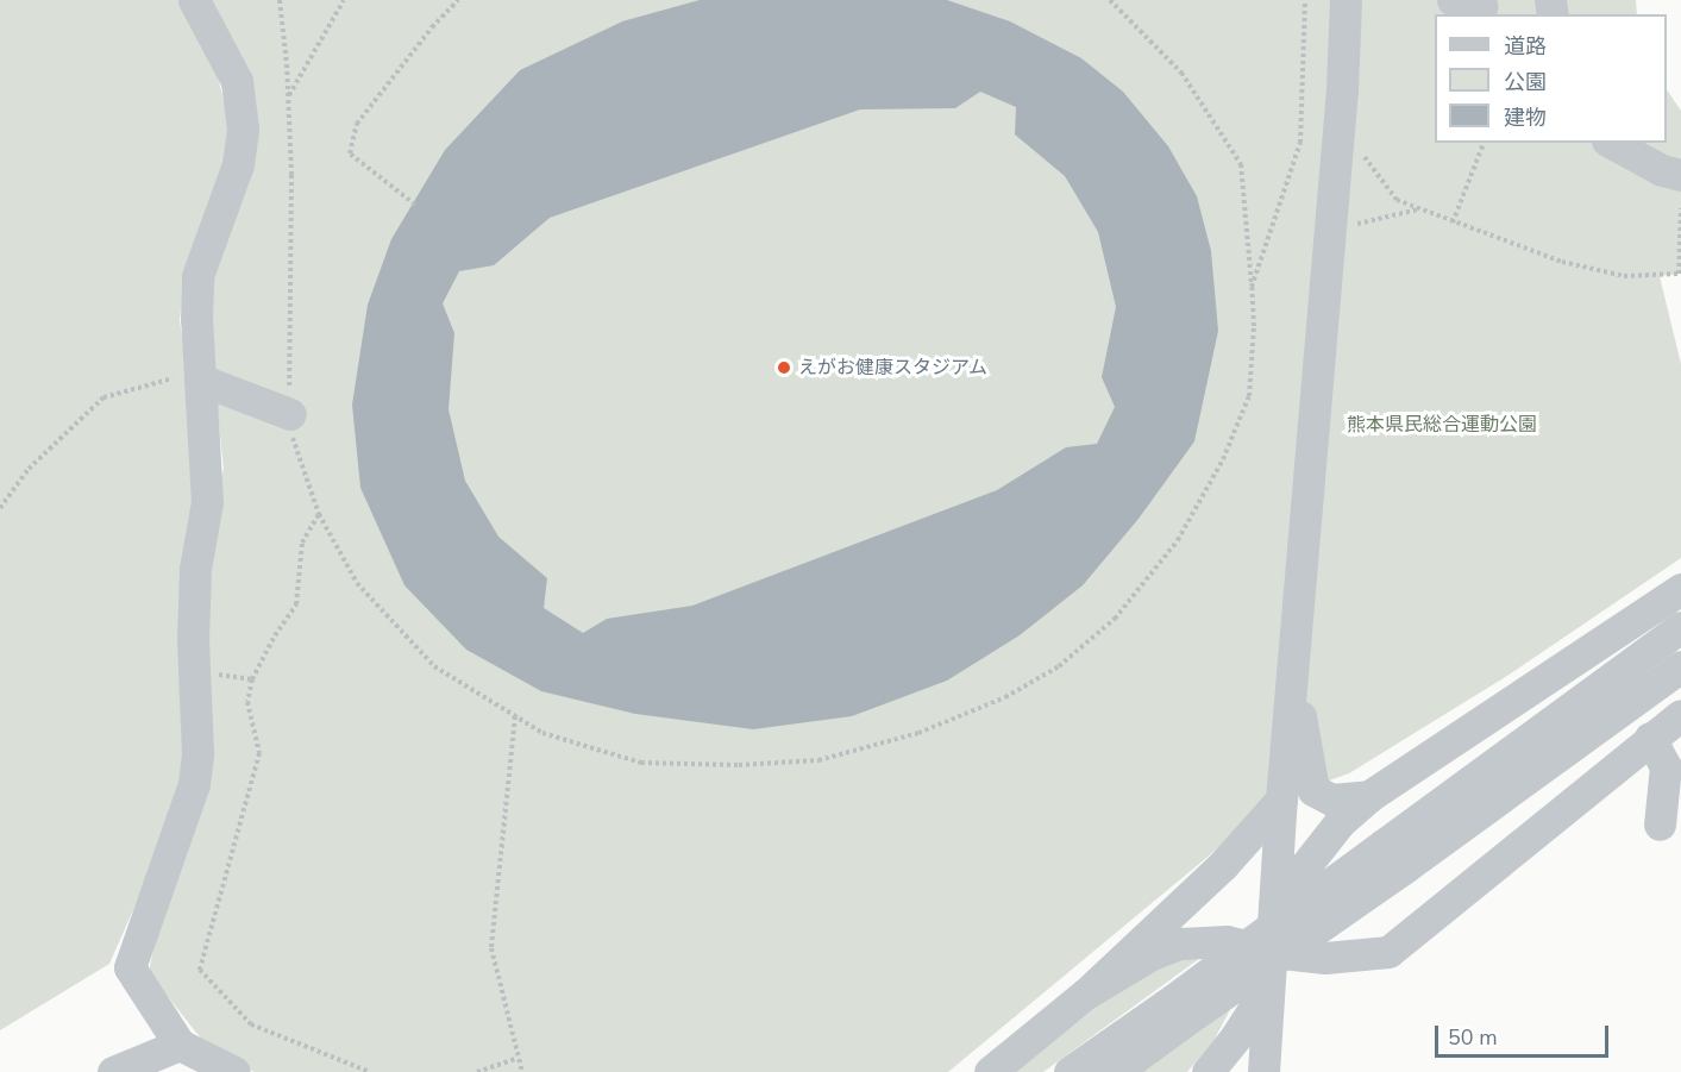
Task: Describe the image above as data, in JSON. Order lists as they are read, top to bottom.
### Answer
{
  "parks": ["熊本県民総合運動公園"],
  "places": ["えがお健康スタジアム"],
  "legend": ["道路", "公園", "建物"],
  "scale_bar": "50 m"
}
